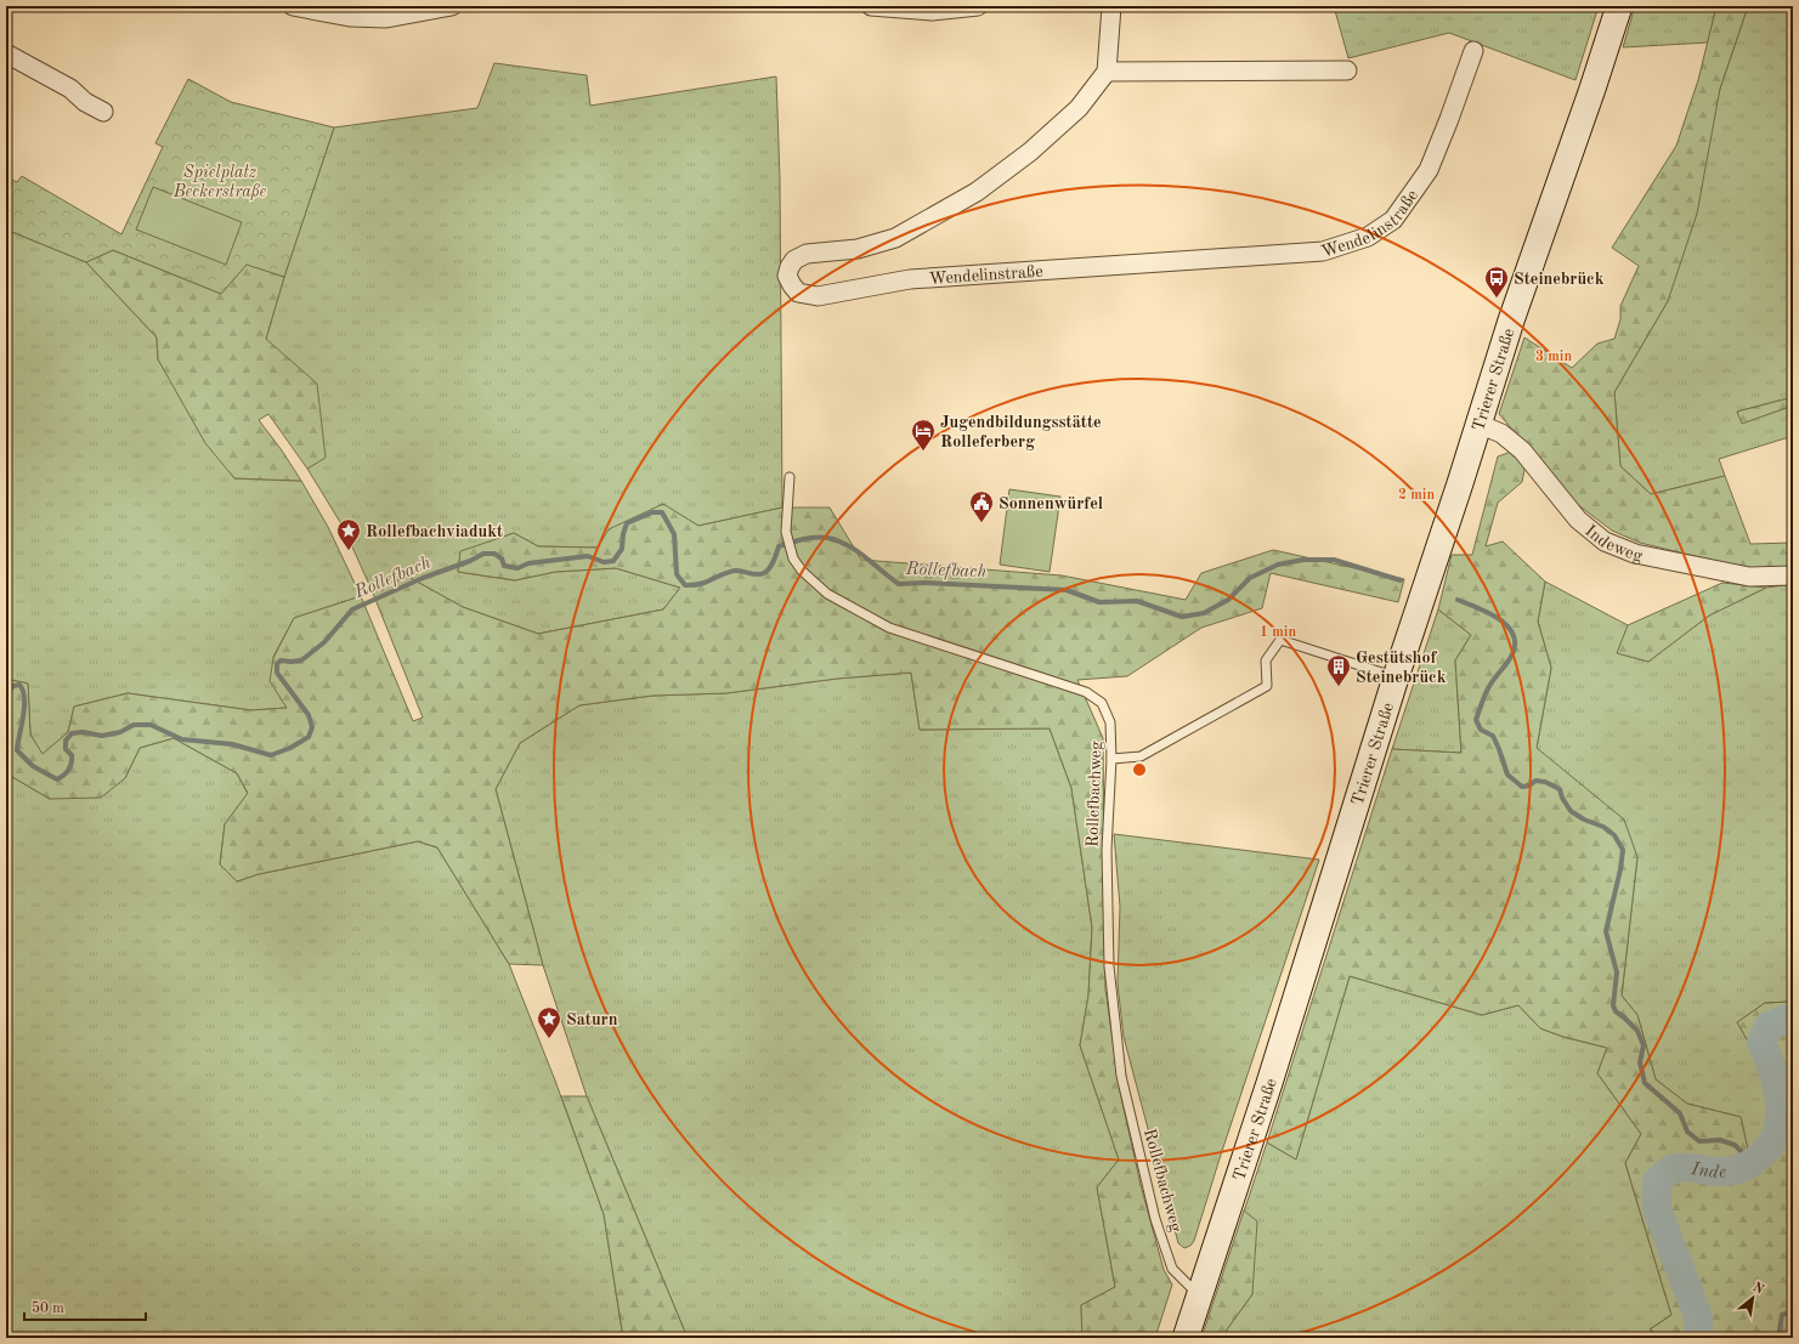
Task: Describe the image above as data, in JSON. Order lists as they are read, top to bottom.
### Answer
{
  "streets": {
    "main road": ["Trierer Straße"],
    "street": ["Wendelinstraße", "Indeweg"],
    "lane": ["Rollefbachweg"]
  },
  "crossings": [
    ["Trierer Straße", "Indeweg"],
    ["Trierer Straße", "Rollefbachweg"]
  ],
  "water": ["Rollefbach", "Inde"],
  "parks": ["Spielplatz Beckerstraße"],
  "places": {
    "bus stop": ["Steinebrück"],
    "hotel": ["Jugendbildungsstätte Rolleferberg"],
    "public building": ["Sonnenwürfel"],
    "place": ["Rollefbachviadukt", "Saturn"],
    "building": ["Gestütshof Steinebrück"]
  },
  "scale_bar": "50 m",
  "north": "top right",
  "rings": ["3 min", "2 min", "1 min"]
}
